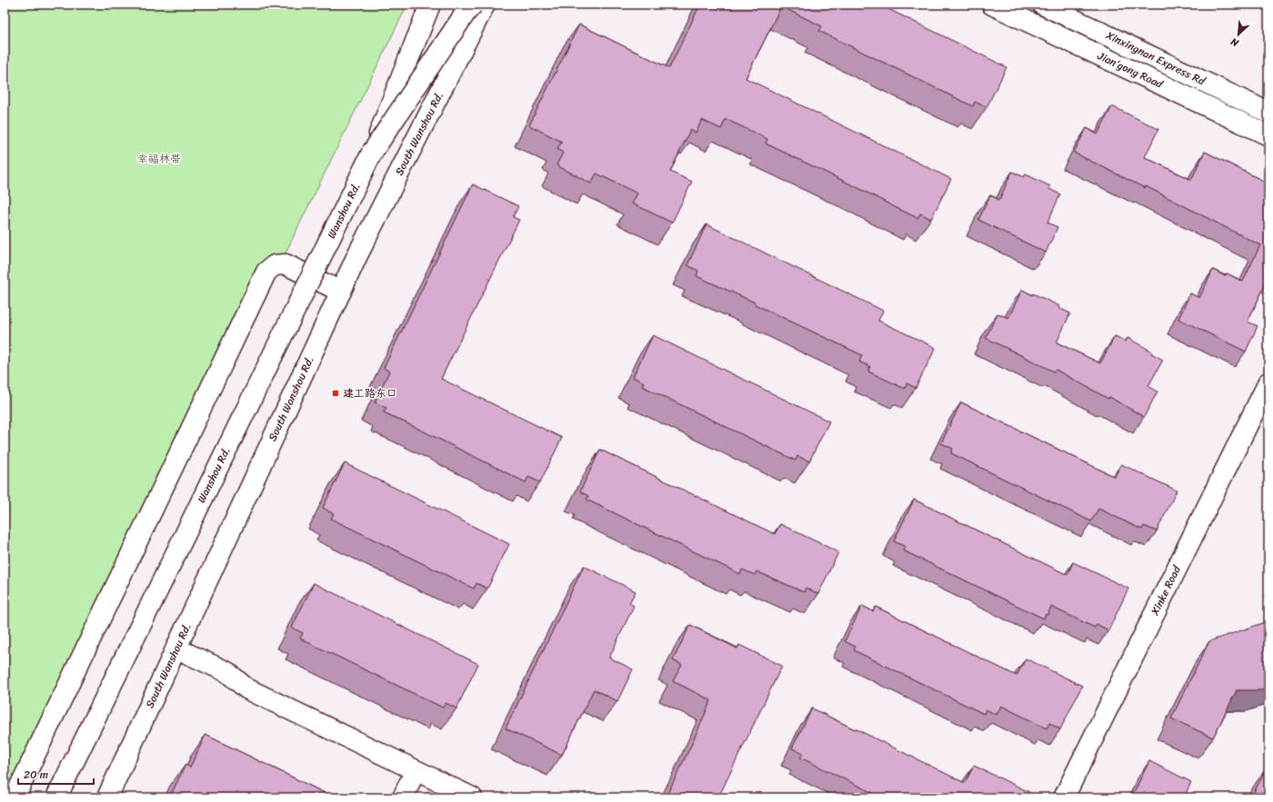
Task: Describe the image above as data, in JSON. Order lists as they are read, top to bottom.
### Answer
{
  "streets": {
    "main road": [
      "Xinxingnan Express Rd",
      "Jian‘gong Road",
      "South Wanshou Rd.",
      "Wanshou Rd.",
      "Xinke Road"
    ]
  },
  "parks": ["幸福林带"],
  "places": {
    "transit": ["建工路东口"]
  },
  "scale_bar": "20 m",
  "north": "bottom left"
}
